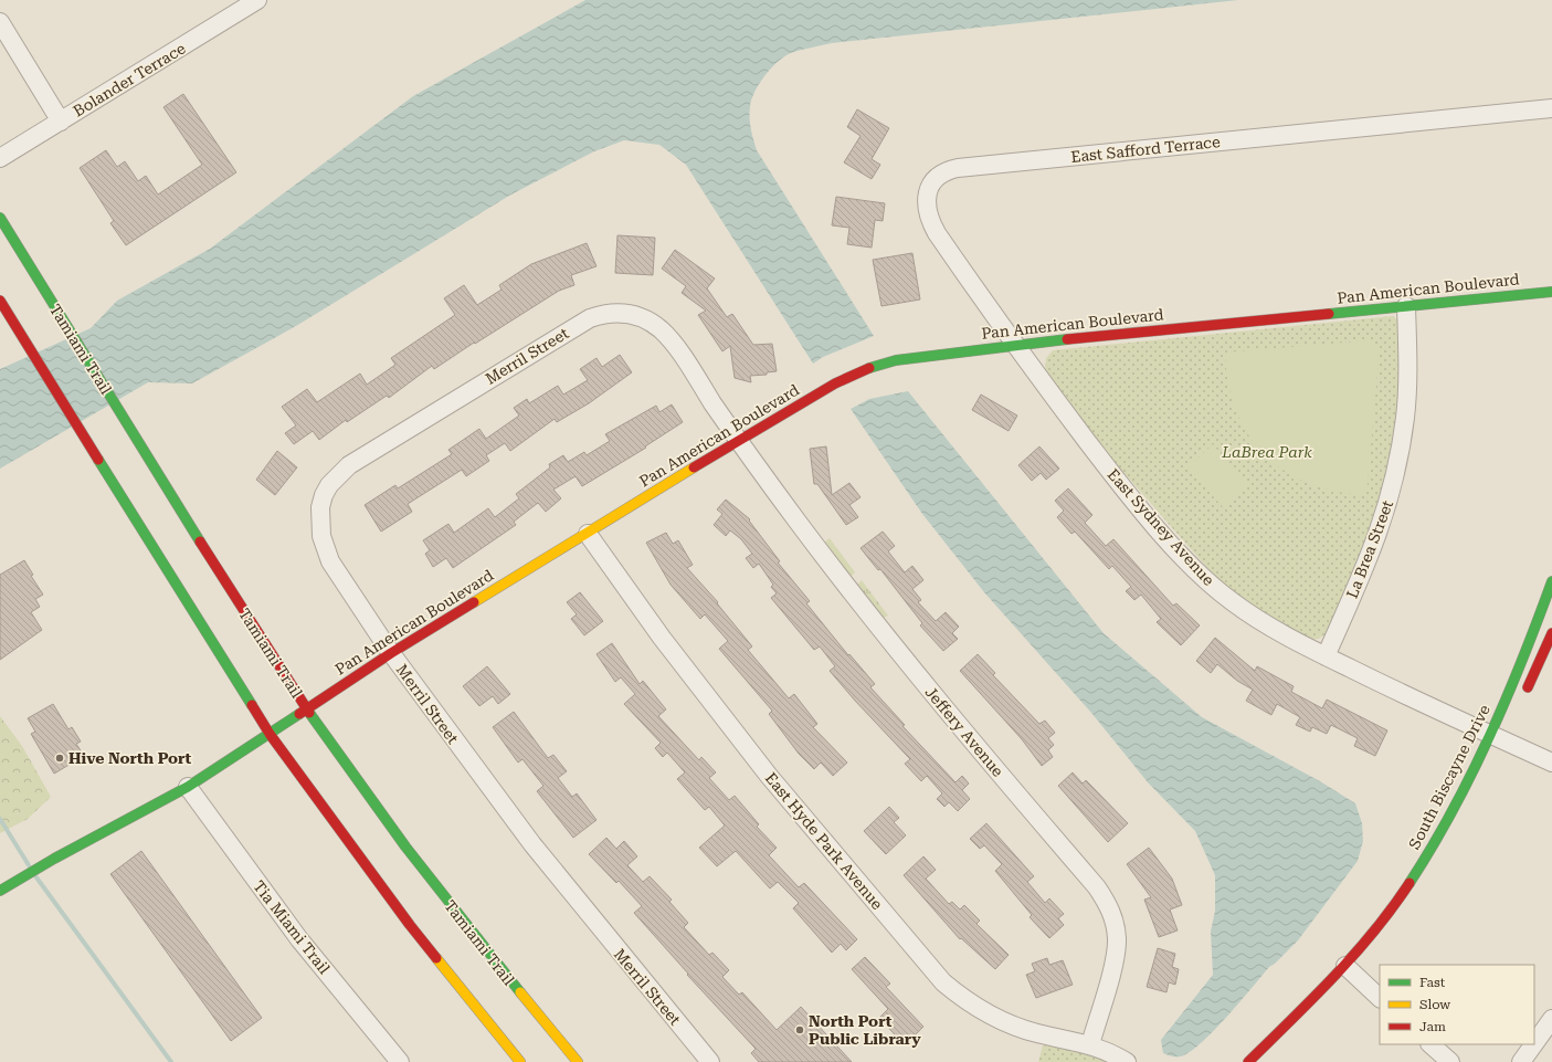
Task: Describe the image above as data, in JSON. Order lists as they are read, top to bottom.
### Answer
{
  "streets": {
    "street": [
      "Bolander Terrace",
      "East Safford Terrace",
      "Pan American Boulevard",
      "Tamiami Trail",
      "Merril Street",
      "East Sydney Avenue",
      "La Brea Street",
      "Jeffery Avenue",
      "South Biscayne Drive",
      "East Hyde Park Avenue",
      "Tia Miami Trail"
    ]
  },
  "crossings": [
    ["East Safford Terrace", "Pan American Boulevard"],
    ["East Safford Terrace", "East Sydney Avenue"],
    ["Pan American Boulevard", "Tamiami Trail"],
    ["Pan American Boulevard", "Merril Street"],
    ["Pan American Boulevard", "East Sydney Avenue"],
    ["Pan American Boulevard", "La Brea Street"],
    ["Pan American Boulevard", "Jeffery Avenue"],
    ["Pan American Boulevard", "East Hyde Park Avenue"],
    ["Pan American Boulevard", "Tia Miami Trail"],
    ["Merril Street", "Jeffery Avenue"],
    ["East Sydney Avenue", "La Brea Street"],
    ["East Sydney Avenue", "South Biscayne Drive"],
    ["Jeffery Avenue", "East Hyde Park Avenue"]
  ],
  "parks": ["LaBrea Park"],
  "places": ["Hive North Port", "North Port Public Library"],
  "legend": ["Fast", "Slow", "Jam"]
}
